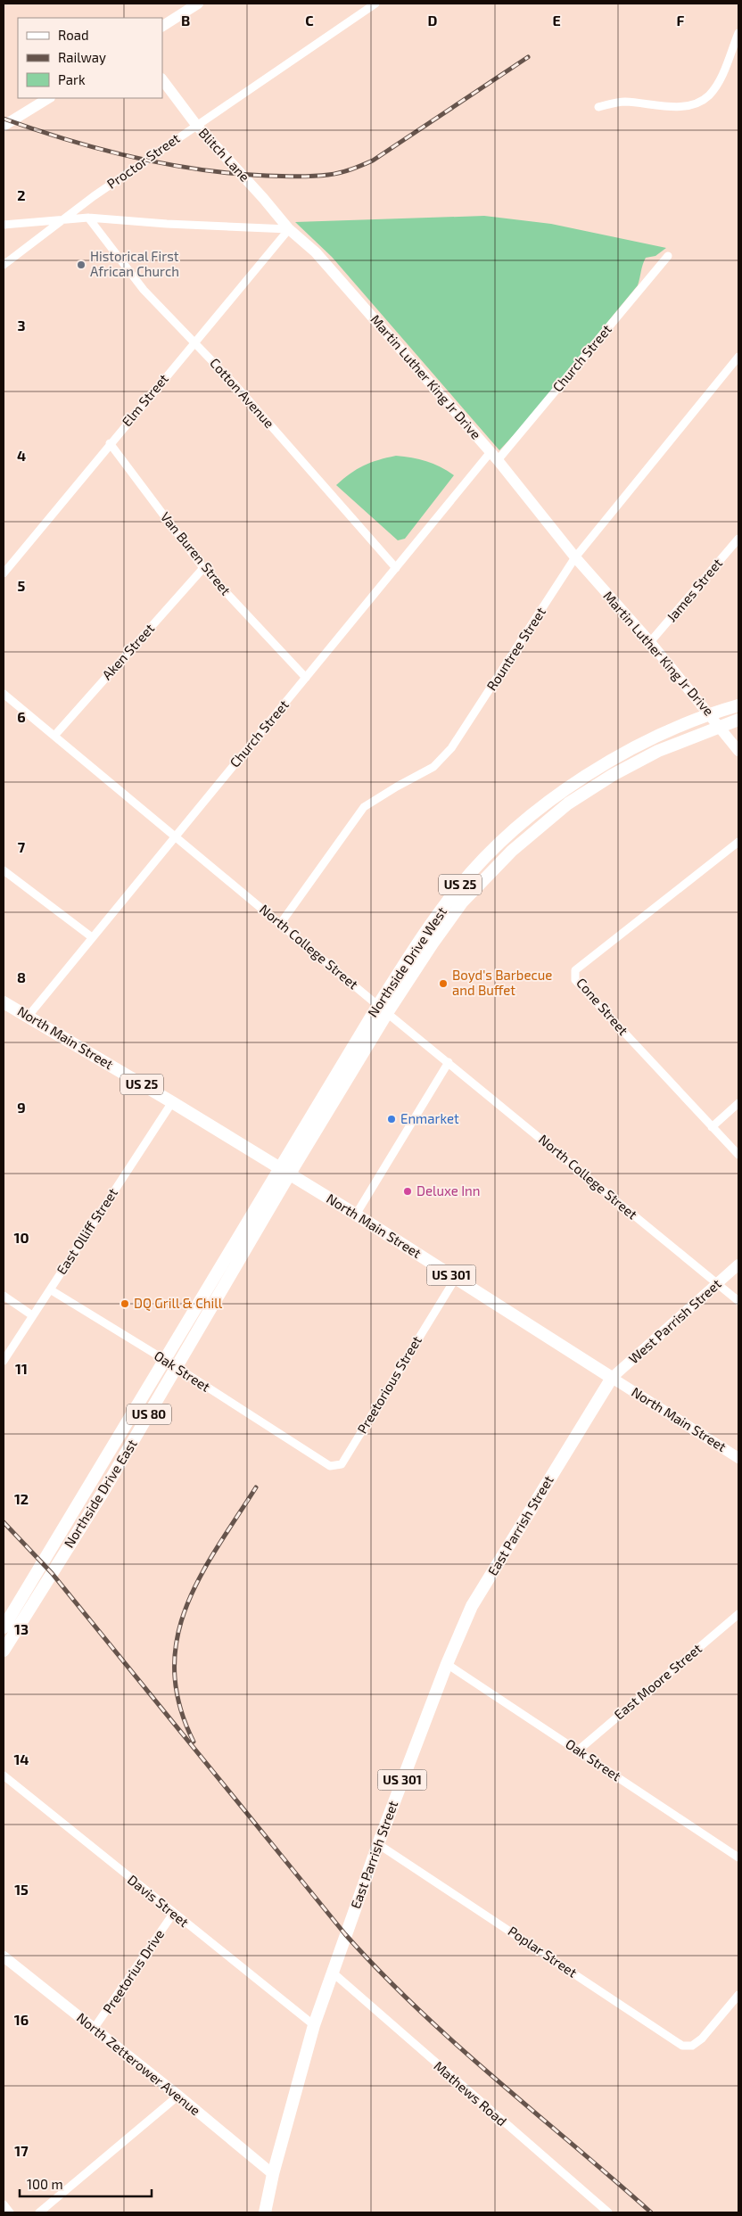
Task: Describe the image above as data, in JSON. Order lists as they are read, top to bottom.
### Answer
{
  "streets": {
    "main road": [
      "US 25",
      "Northside Drive West",
      "North Main Street",
      "US 301",
      "US 80",
      "Northside Drive East",
      "East Parrish Street"
    ],
    "street": [
      "Blitch Lane",
      "Proctor Street",
      "Church Street",
      "Martin Luther King Jr Drive",
      "Cotton Avenue",
      "Elm Street",
      "Van Buren Street",
      "James Street",
      "Rountree Street",
      "Aken Street",
      "North College Street",
      "Cone Street",
      "East Olliff Street",
      "West Parrish Street",
      "Oak Street",
      "Preetorious Street",
      "East Moore Street",
      "Davis Street",
      "Poplar Street",
      "Preetorius Drive",
      "North Zetterower Avenue",
      "Mathews Road"
    ]
  },
  "crossings": [
    ["Blitch Lane", "Proctor Street"],
    ["Blitch Lane", "Martin Luther King Jr Drive"],
    ["Blitch Lane", "Elm Street"],
    ["Church Street", "Martin Luther King Jr Drive"],
    ["Church Street", "Cotton Avenue"],
    ["Church Street", "Van Buren Street"],
    ["Church Street", "North College Street"],
    ["Church Street", "North Main Street"],
    ["Martin Luther King Jr Drive", "Elm Street"],
    ["Martin Luther King Jr Drive", "James Street"],
    ["Martin Luther King Jr Drive", "Rountree Street"],
    ["Martin Luther King Jr Drive", "Northside Drive West"],
    ["Cotton Avenue", "Elm Street"],
    ["Elm Street", "Van Buren Street"],
    ["Van Buren Street", "Aken Street"],
    ["Rountree Street", "North College Street"],
    ["Aken Street", "North College Street"],
    ["North College Street", "Northside Drive West"],
    ["North College Street", "West Parrish Street"],
    ["Northside Drive West", "North Main Street"],
    ["Northside Drive West", "Northside Drive East"],
    ["North Main Street", "East Olliff Street"],
    ["North Main Street", "West Parrish Street"],
    ["North Main Street", "Preetorious Street"],
    ["North Main Street", "Northside Drive East"],
    ["North Main Street", "East Parrish Street"],
    ["East Olliff Street", "Oak Street"],
    ["West Parrish Street", "East Parrish Street"],
    ["Oak Street", "Preetorious Street"],
    ["Oak Street", "Northside Drive East"],
    ["Oak Street", "East Parrish Street"],
    ["Oak Street", "East Moore Street"],
    ["East Parrish Street", "Davis Street"],
    ["East Parrish Street", "Poplar Street"],
    ["East Parrish Street", "North Zetterower Avenue"],
    ["East Parrish Street", "Mathews Road"],
    ["Davis Street", "Preetorius Drive"],
    ["Preetorius Drive", "North Zetterower Avenue"]
  ],
  "places": [
    "Historical First African Church",
    "Boyd's Barbecue and Buffet",
    "Enmarket",
    "Deluxe Inn",
    "DQ Grill & Chill"
  ],
  "legend": ["Road", "Railway", "Park"],
  "scale_bar": "100 m",
  "grid": {
    "columns": [
      "B",
      "C",
      "D",
      "E",
      "F"
    ],
    "rows": [
      "2",
      "3",
      "4",
      "5",
      "6",
      "7",
      "8",
      "9",
      "10",
      "11",
      "12",
      "13",
      "14",
      "15",
      "16",
      "17"
    ]
  }
}
